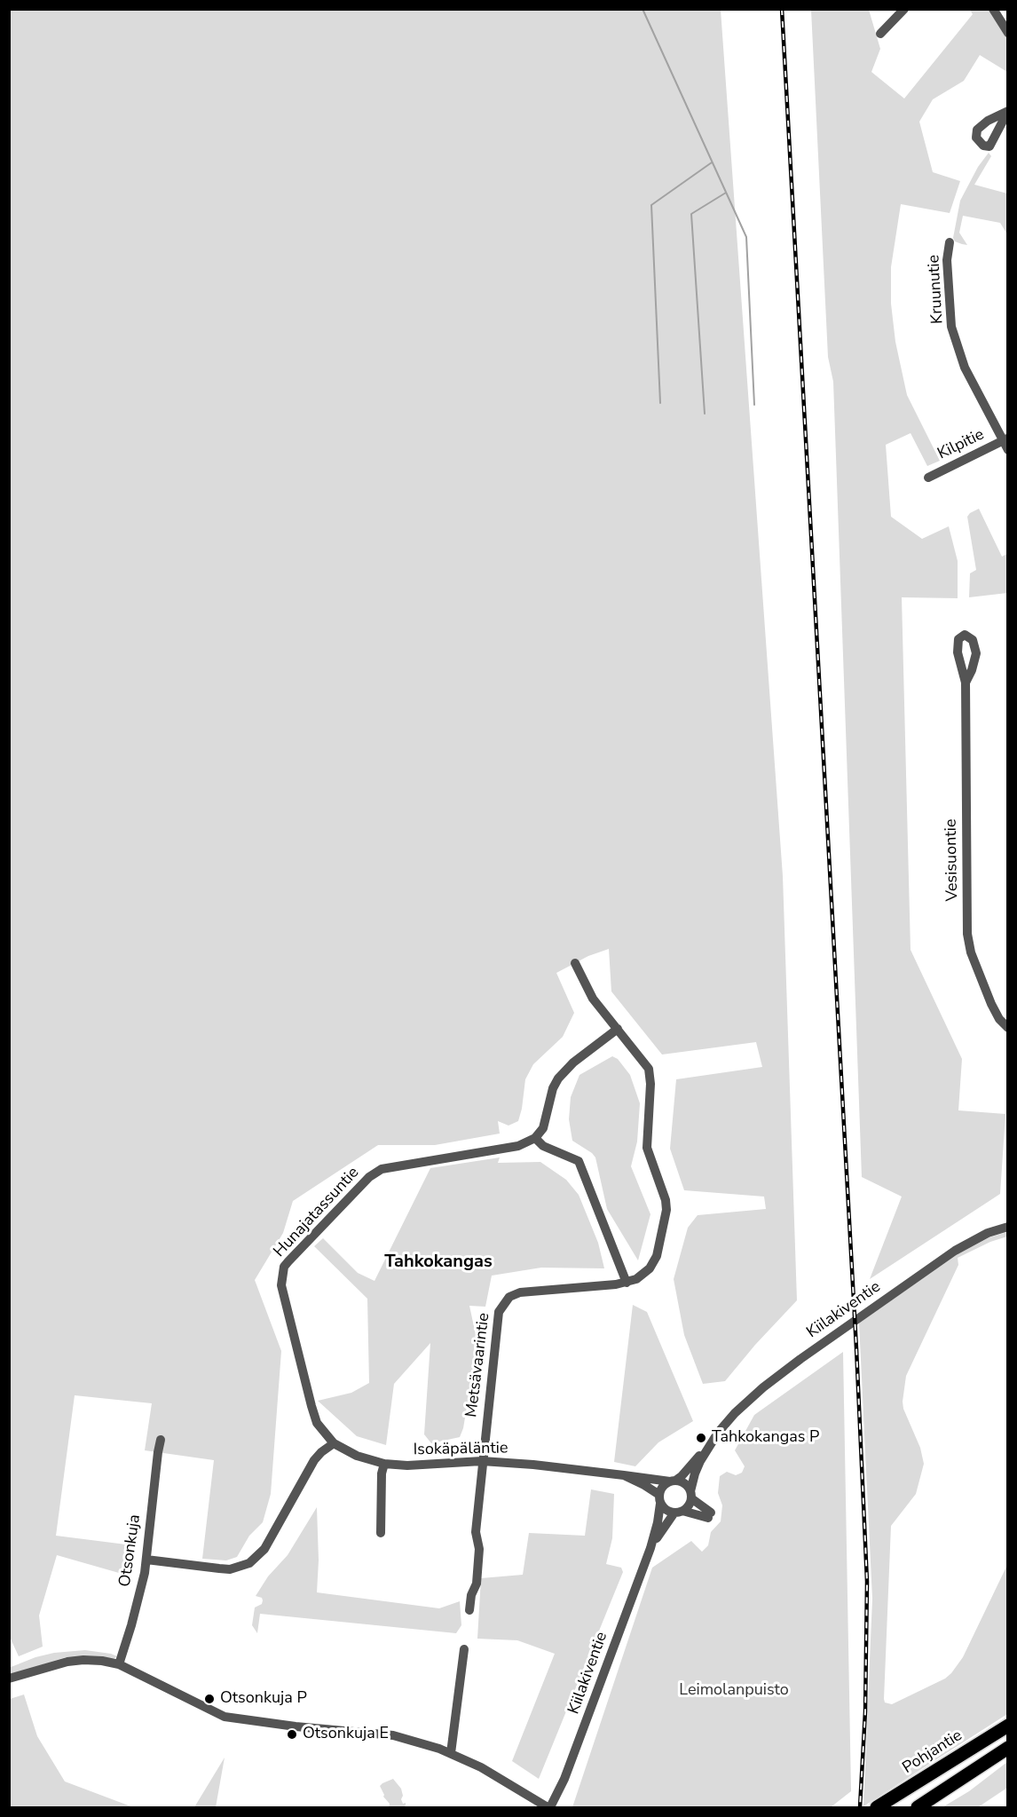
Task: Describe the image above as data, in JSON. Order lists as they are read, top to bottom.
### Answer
{
  "streets": {
    "highway": ["Pohjantie"],
    "street": [
      "Kruunutie",
      "Kilpitie",
      "Vesisuontie",
      "Hunajatassuntie",
      "Kiilakiventie",
      "Metsävaarintie",
      "Isokäpäläntie",
      "Otsonkuja"
    ]
  },
  "crossings": [
    ["Kruunutie", "Kilpitie"],
    ["Hunajatassuntie", "Isokäpäläntie"],
    ["Kiilakiventie", "Isokäpäläntie"],
    ["Metsävaarintie", "Isokäpäläntie"]
  ],
  "districts": ["Tahkokangas"],
  "parks": ["Leimolanpuisto"],
  "places": ["Tahkokangas P", "Otsonkuja P", "Otsonkuja E"]
}
